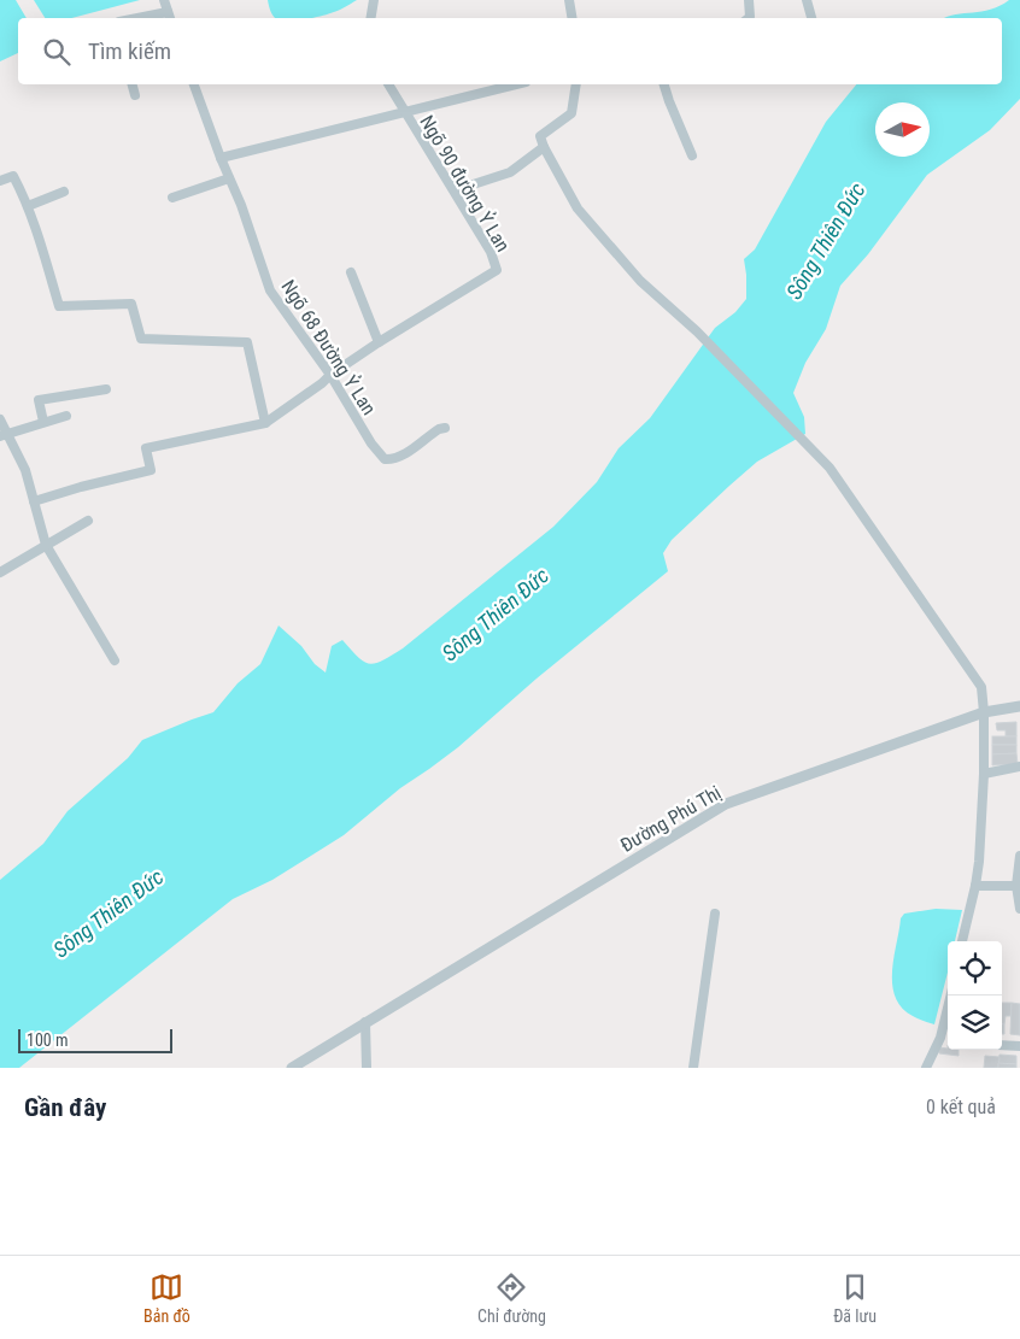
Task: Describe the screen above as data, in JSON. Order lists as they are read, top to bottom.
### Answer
{
  "streets": {
    "street": ["Ngõ 90 đường Ỷ Lan", "Ngõ 68 Đường Ỷ Lan", "Đường Phú Thị"]
  },
  "water": ["Sông Thiên Đức"],
  "scale_bar": "100 m",
  "north": "right",
  "page": {
    "search": "Tìm kiếm",
    "scale": "100 m",
    "heading": ["Gần đây", "0 kết quả"],
    "nav": ["Bản đồ", "Chỉ đường", "Đã lưu"]
  }
}
